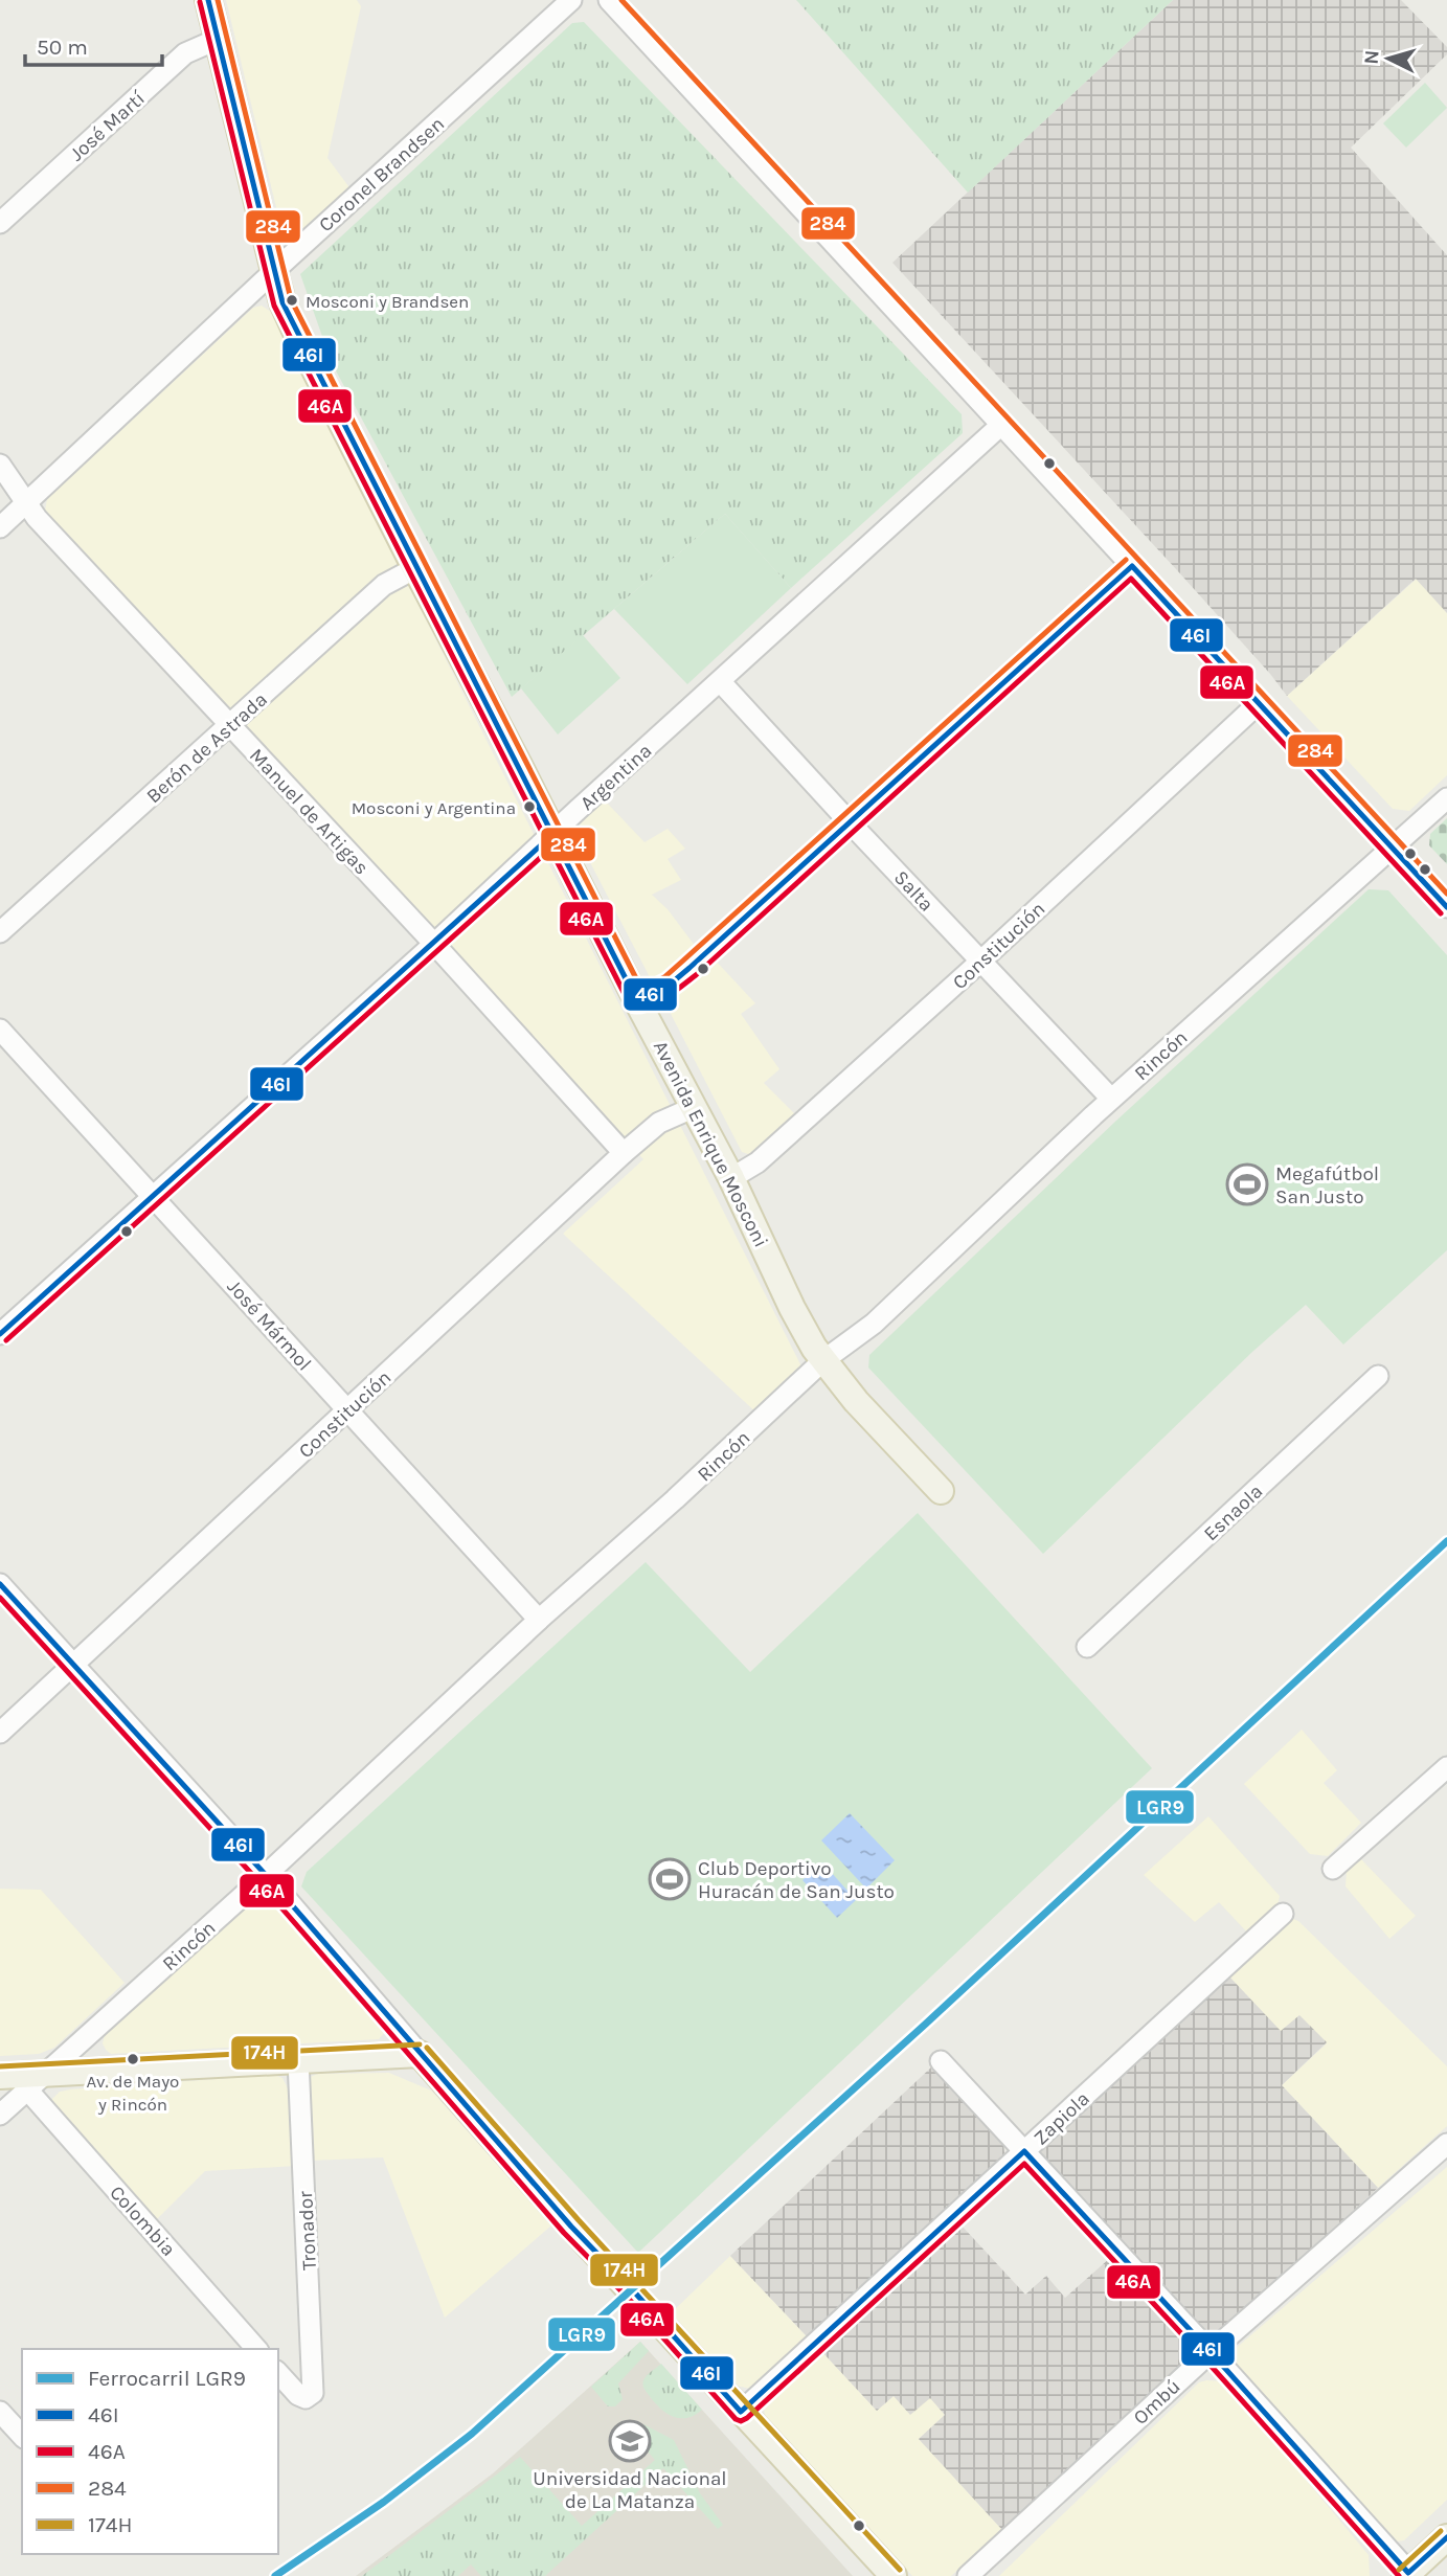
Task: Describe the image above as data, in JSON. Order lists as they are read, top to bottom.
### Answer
{
  "streets": {
    "main road": ["Avenida Enrique Mosconi"],
    "street": [
      "José Martí",
      "Coronel Brandsen",
      "Berón de Astrada",
      "Argentina",
      "Manuel de Artigas",
      "Salta",
      "Constitución",
      "Rincón",
      "José Mármol",
      "Esnaola",
      "Zapiola",
      "Colombia",
      "Tronador",
      "Ombú"
    ]
  },
  "crossings": [
    ["José Martí", "Avenida Enrique Mosconi"],
    ["Coronel Brandsen", "Manuel de Artigas"],
    ["Coronel Brandsen", "Avenida Enrique Mosconi"],
    ["Berón de Astrada", "Manuel de Artigas"],
    ["Berón de Astrada", "Avenida Enrique Mosconi"],
    ["Argentina", "Manuel de Artigas"],
    ["Argentina", "Salta"],
    ["Argentina", "Avenida Enrique Mosconi"],
    ["Argentina", "José Mármol"],
    ["Manuel de Artigas", "Constitución"],
    ["Salta", "Constitución"],
    ["Salta", "Rincón"],
    ["Constitución", "Avenida Enrique Mosconi"],
    ["Constitución", "José Mármol"],
    ["Rincón", "Avenida Enrique Mosconi"],
    ["Rincón", "José Mármol"],
    ["Rincón", "Colombia"]
  ],
  "places": {
    "other": ["Mosconi y Brandsen", "Mosconi y Argentina", "Av. de Mayo y Rincón"],
    "sports": ["Megafútbol San Justo", "Club Deportivo Huracán de San Justo"],
    "school or university": ["Universidad Nacional de La Matanza"]
  },
  "lines": [
    "transit line 46I",
    "transit line 284",
    "transit line 46A",
    "rail line LGR9",
    "transit line 174H"
  ],
  "legend": [
    "Ferrocarril LGR9",
    "46I",
    "46A",
    "284",
    "174H"
  ],
  "scale_bar": "50 m",
  "north": "left"
}
